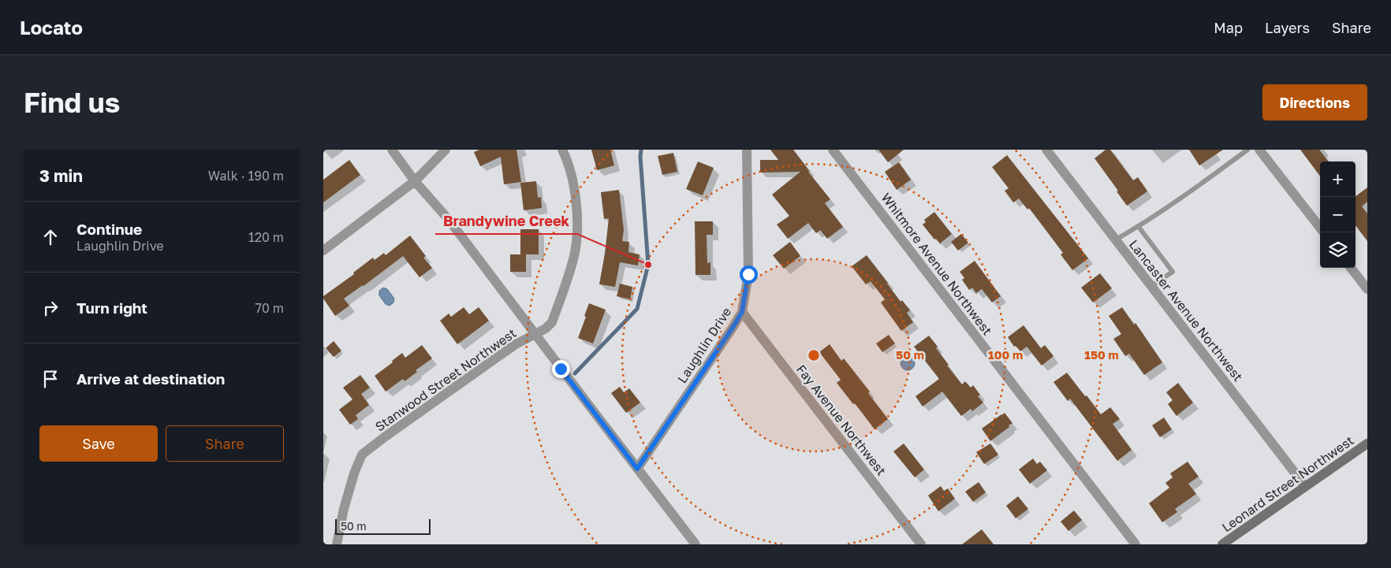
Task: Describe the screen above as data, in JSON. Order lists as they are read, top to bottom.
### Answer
{
  "streets": {
    "main road": ["Leonard Street Northwest"],
    "street": [
      "Whitmore Avenue Northwest",
      "Lancaster Avenue Northwest",
      "Laughlin Drive",
      "Stanwood Street Northwest",
      "Fay Avenue Northwest"
    ]
  },
  "crossings": [
    ["Lancaster Avenue Northwest", "Leonard Street Northwest"],
    ["Laughlin Drive", "Fay Avenue Northwest"]
  ],
  "places": ["Brandywine Creek"],
  "scale_bar": "50 m",
  "page": {
    "header": "Locato",
    "nav": ["Map", "Layers", "Share"],
    "buttons": [
      "Directions",
      ["Save", "Share"]
    ],
    "title": "Find us",
    "heading": ["3 min", "Walk · 190 m"],
    "map_buttons": ["+", "−"],
    "list": [
      ["Continue", "Laughlin Drive", "120 m"],
      ["Turn right", "70 m"],
      "Arrive at destination"
    ],
    "scale": "50 m"
  },
  "rings": ["50 m", "100 m", "150 m"]
}
